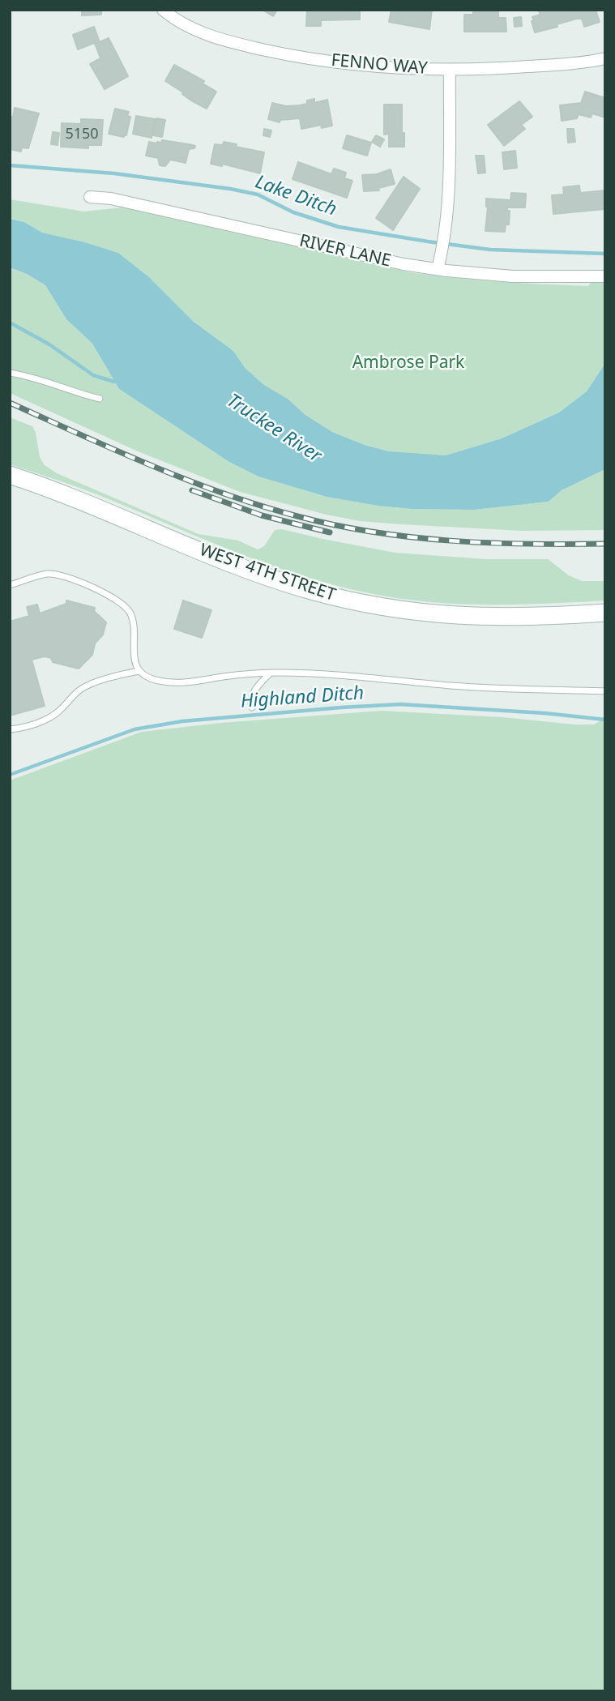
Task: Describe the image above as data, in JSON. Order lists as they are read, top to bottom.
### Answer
{
  "streets": {
    "main road": ["WEST 4TH STREET"],
    "street": ["FENNO WAY", "RIVER LANE"]
  },
  "water": ["Lake Ditch", "Truckee River", "Highland Ditch"],
  "parks": ["Ambrose Park"],
  "house_numbers": ["5150"]
}
